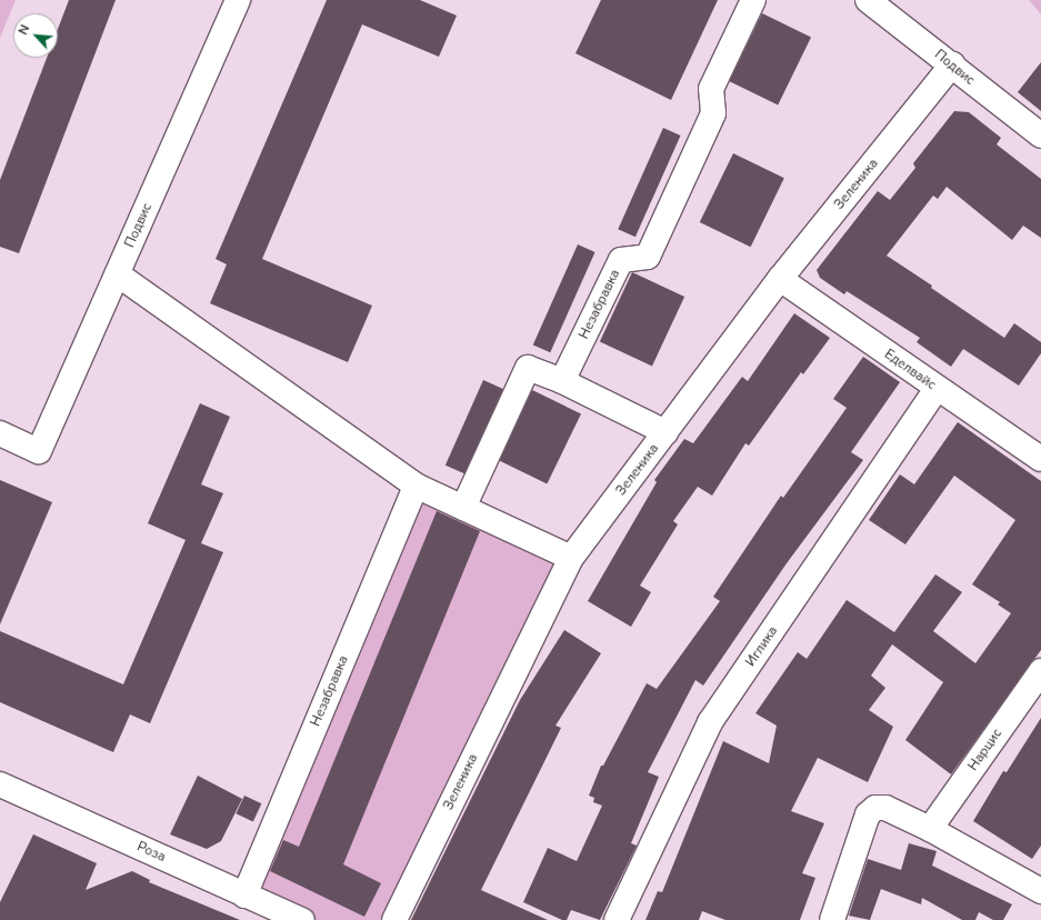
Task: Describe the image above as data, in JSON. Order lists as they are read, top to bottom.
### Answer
{
  "streets": {
    "street": [
      "Подвис",
      "Зеленика",
      "Незабравка",
      "Еделвайс",
      "Иглика",
      "Нарцис",
      "Роза"
    ]
  },
  "crossings": [
    ["Подвис", "Зеленика"],
    ["Зеленика", "Еделвайс"],
    ["Незабравка", "Роза"],
    ["Еделвайс", "Иглика"]
  ],
  "north": "top left"
}
